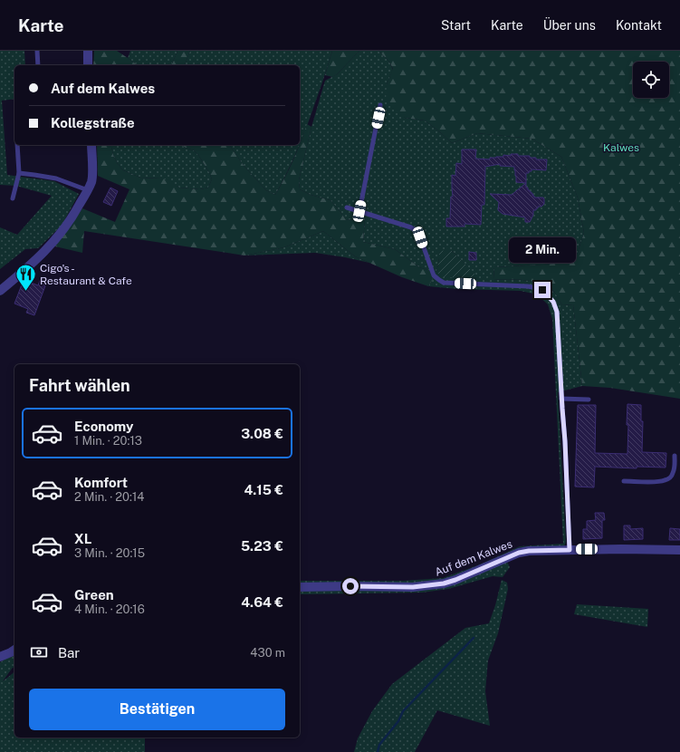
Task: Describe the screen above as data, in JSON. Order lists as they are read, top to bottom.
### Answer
{
  "streets": {
    "street": ["Auf dem Kalwes"]
  },
  "parks": ["Kalwes"],
  "places": {
    "restaurant": ["Cigo's - Restaurant & Cafe"]
  },
  "page": {
    "header": "Karte",
    "nav": [
      "Start",
      "Karte",
      "Über uns",
      "Kontakt"
    ],
    "banner": ["Auf dem Kalwes", "Kollegstraße"],
    "bubble": "2 Min.",
    "heading": "Fahrt wählen",
    "list": [
      {
        "name": "Economy",
        "note": "1 Min. · 20:13",
        "value": "3.08 €"
      },
      {
        "name": "Komfort",
        "note": "2 Min. · 20:14",
        "value": "4.15 €"
      },
      {
        "name": "XL",
        "note": "3 Min. · 20:15",
        "value": "5.23 €"
      },
      {
        "name": "Green",
        "note": "4 Min. · 20:16",
        "value": "4.64 €"
      }
    ],
    "pay": ["Bar", "430 m"],
    "buttons": "Bestätigen"
  }
}
